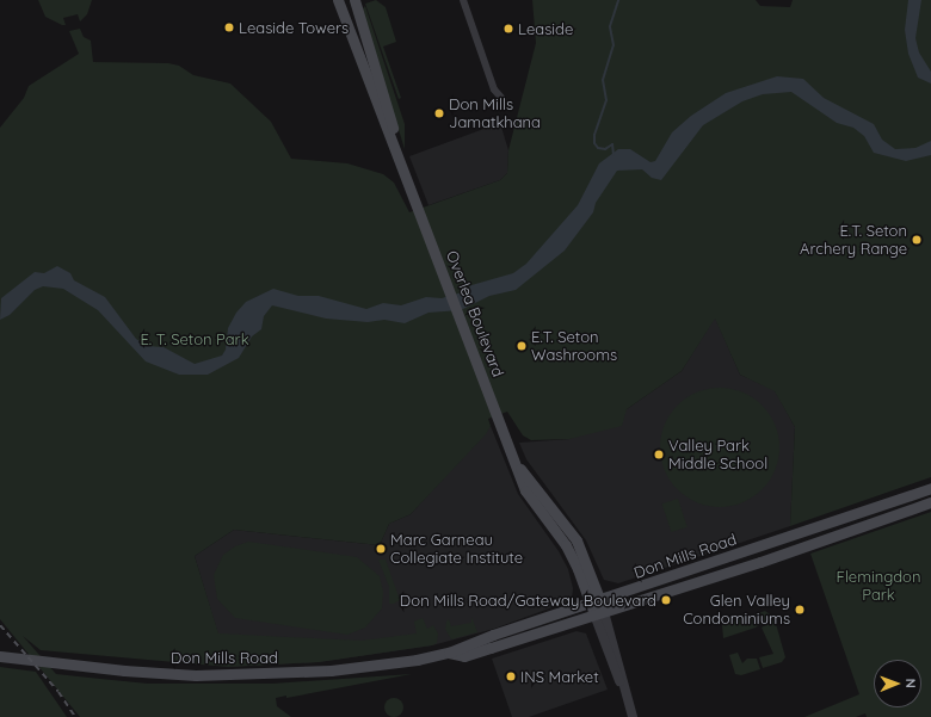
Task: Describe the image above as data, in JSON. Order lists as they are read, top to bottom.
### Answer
{
  "streets": {
    "main road": ["Overlea Boulevard", "Don Mills Road"]
  },
  "crossings": [
    ["Overlea Boulevard", "Don Mills Road"]
  ],
  "parks": ["E. T. Seton Park", "Flemingdon Park"],
  "places": [
    "Leaside Towers",
    "Leaside",
    "Don Mills Jamatkhana",
    "E.T. Seton Archery Range",
    "E.T. Seton Washrooms",
    "Valley Park Middle School",
    "Marc Garneau Collegiate Institute",
    "Don Mills Road/Gateway Boulevard",
    "Glen Valley Condominiums",
    "INS Market"
  ],
  "north": "right"
}
